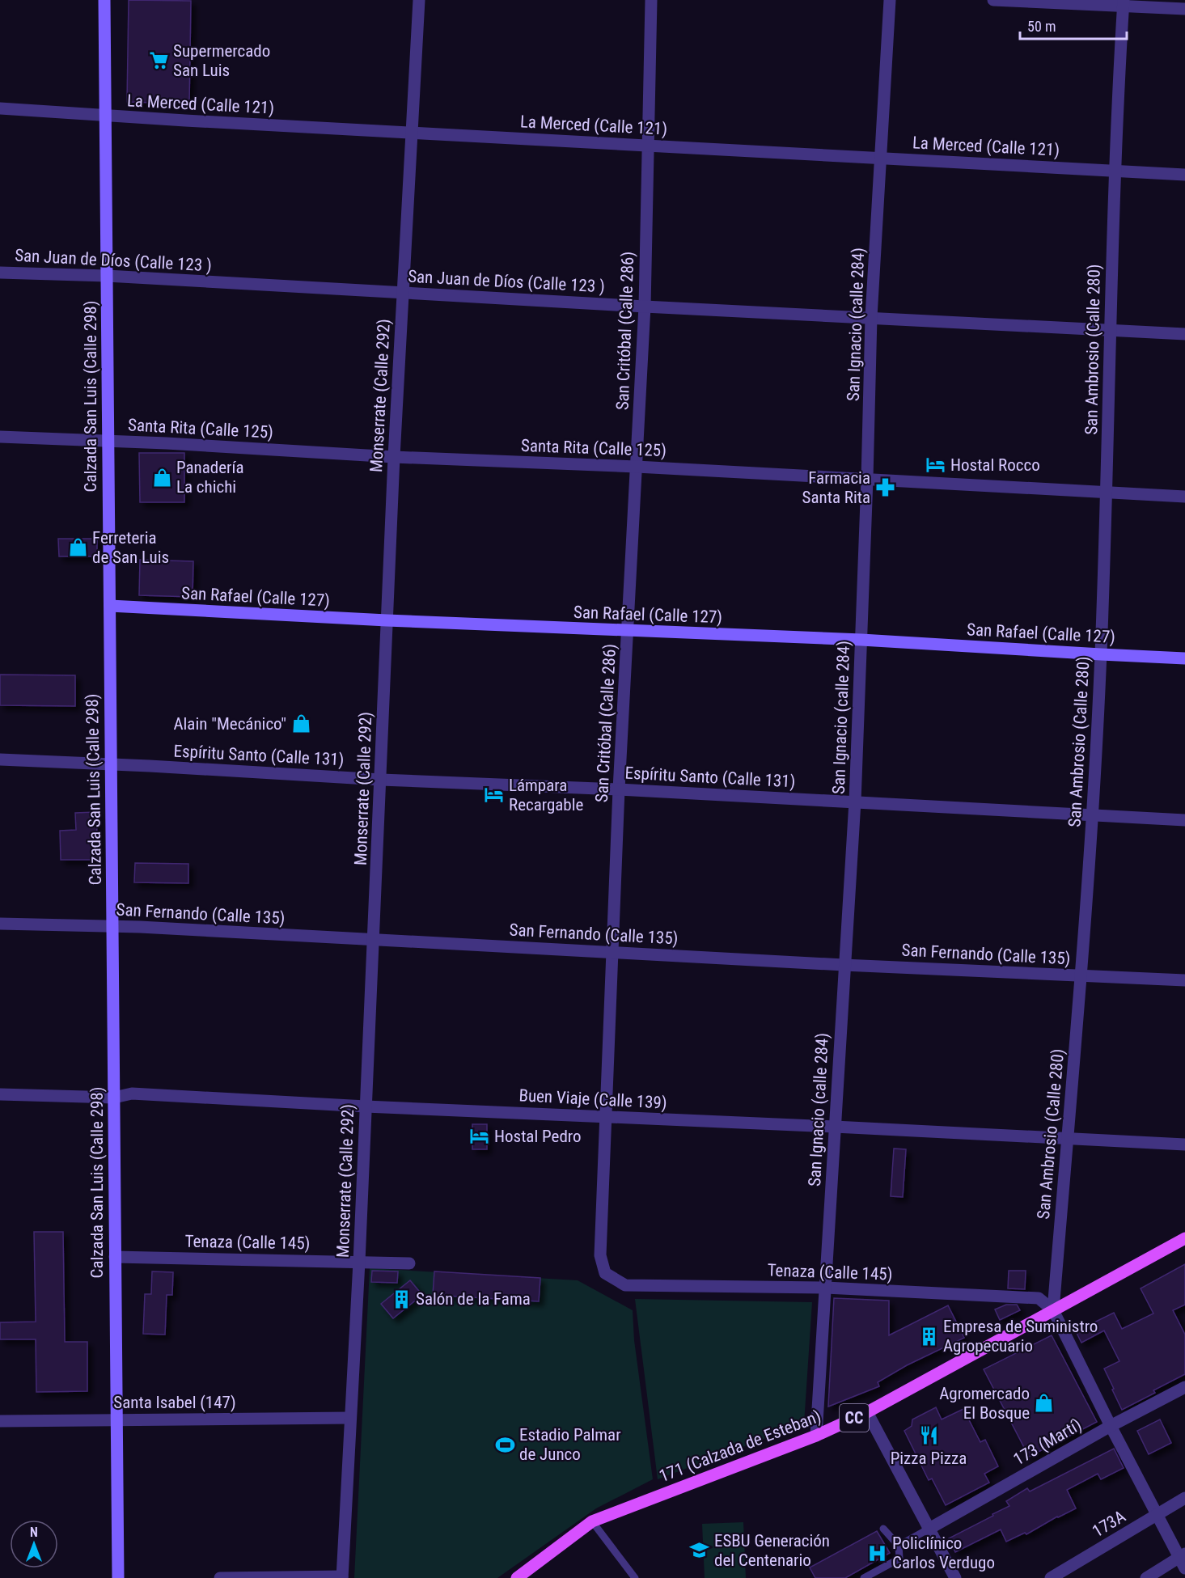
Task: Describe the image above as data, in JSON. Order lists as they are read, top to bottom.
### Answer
{
  "streets": {
    "main road": [
      "Calzada San Luis (Calle 298)",
      "San Rafael (Calle 127)",
      "CC",
      "171 (Calzada de Esteban)"
    ],
    "street": [
      "La Merced (Calle 121)",
      "San Juan de Díos (Calle 123 )",
      "San Ignacio (calle 284)",
      "San Critóbal (Calle 286)",
      "San Ambrosio (Calle 280)",
      "Monserrate (Calle 292)",
      "Santa Rita (Calle 125)",
      "Espíritu Santo (Calle 131)",
      "San Fernando (Calle 135)",
      "Buen Viaje (Calle 139)",
      "Tenaza (Calle 145)",
      "Santa Isabel (147)",
      "173 (Martí)",
      "173A"
    ]
  },
  "crossings": [
    ["La Merced (Calle 121)", "San Ignacio (calle 284)"],
    ["La Merced (Calle 121)", "San Critóbal (Calle 286)"],
    ["La Merced (Calle 121)", "San Ambrosio (Calle 280)"],
    ["La Merced (Calle 121)", "Monserrate (Calle 292)"],
    ["La Merced (Calle 121)", "Calzada San Luis (Calle 298)"],
    ["San Juan de Díos (Calle 123 )", "San Ignacio (calle 284)"],
    ["San Juan de Díos (Calle 123 )", "San Critóbal (Calle 286)"],
    ["San Juan de Díos (Calle 123 )", "San Ambrosio (Calle 280)"],
    ["San Juan de Díos (Calle 123 )", "Monserrate (Calle 292)"],
    ["San Juan de Díos (Calle 123 )", "Calzada San Luis (Calle 298)"],
    ["San Ignacio (calle 284)", "Santa Rita (Calle 125)"],
    ["San Ignacio (calle 284)", "San Rafael (Calle 127)"],
    ["San Ignacio (calle 284)", "Espíritu Santo (Calle 131)"],
    ["San Ignacio (calle 284)", "San Fernando (Calle 135)"],
    ["San Ignacio (calle 284)", "Buen Viaje (Calle 139)"],
    ["San Ignacio (calle 284)", "Tenaza (Calle 145)"],
    ["San Ignacio (calle 284)", "171 (Calzada de Esteban)"],
    ["San Critóbal (Calle 286)", "Santa Rita (Calle 125)"],
    ["San Critóbal (Calle 286)", "San Rafael (Calle 127)"],
    ["San Critóbal (Calle 286)", "Espíritu Santo (Calle 131)"],
    ["San Critóbal (Calle 286)", "San Fernando (Calle 135)"],
    ["San Critóbal (Calle 286)", "Buen Viaje (Calle 139)"],
    ["San Critóbal (Calle 286)", "Tenaza (Calle 145)"],
    ["San Ambrosio (Calle 280)", "Santa Rita (Calle 125)"],
    ["San Ambrosio (Calle 280)", "San Rafael (Calle 127)"],
    ["San Ambrosio (Calle 280)", "Espíritu Santo (Calle 131)"],
    ["San Ambrosio (Calle 280)", "San Fernando (Calle 135)"],
    ["San Ambrosio (Calle 280)", "Buen Viaje (Calle 139)"],
    ["San Ambrosio (Calle 280)", "Tenaza (Calle 145)"],
    ["San Ambrosio (Calle 280)", "171 (Calzada de Esteban)"],
    ["Monserrate (Calle 292)", "Santa Rita (Calle 125)"],
    ["Monserrate (Calle 292)", "San Rafael (Calle 127)"],
    ["Monserrate (Calle 292)", "Espíritu Santo (Calle 131)"],
    ["Monserrate (Calle 292)", "San Fernando (Calle 135)"],
    ["Monserrate (Calle 292)", "Buen Viaje (Calle 139)"],
    ["Monserrate (Calle 292)", "Tenaza (Calle 145)"],
    ["Monserrate (Calle 292)", "Santa Isabel (147)"],
    ["Calzada San Luis (Calle 298)", "Santa Rita (Calle 125)"],
    ["Calzada San Luis (Calle 298)", "San Rafael (Calle 127)"],
    ["Calzada San Luis (Calle 298)", "Espíritu Santo (Calle 131)"],
    ["Calzada San Luis (Calle 298)", "San Fernando (Calle 135)"],
    ["Calzada San Luis (Calle 298)", "Buen Viaje (Calle 139)"],
    ["Calzada San Luis (Calle 298)", "Tenaza (Calle 145)"],
    ["Calzada San Luis (Calle 298)", "Santa Isabel (147)"],
    ["Tenaza (Calle 145)", "171 (Calzada de Esteban)"]
  ],
  "places": {
    "supermarket": ["Supermercado San Luis"],
    "hotel": ["Hostal Rocco", "Lámpara Recargable", "Hostal Pedro"],
    "shop": [
      "Panadería La chichi",
      "Ferreteria de San Luis",
      "Alain \"Mecánico\"",
      "Agromercado El Bosque"
    ],
    "pharmacy": ["Farmacia Santa Rita"],
    "building": ["Salón de la Fama", "Empresa de Suministro Agropecuario"],
    "restaurant": ["Pizza Pizza"],
    "sports": ["Estadio Palmar de Junco"],
    "school or university": ["ESBU Generación del Centenario"],
    "hospital": ["Policlínico Carlos Verdugo"]
  },
  "scale_bar": "50 m",
  "north": "top"
}
